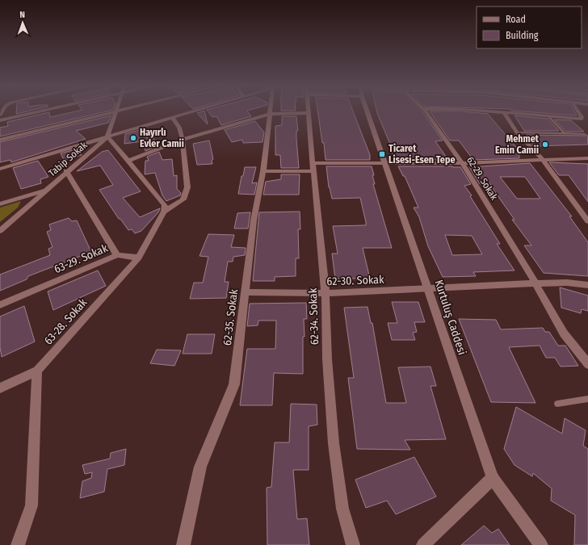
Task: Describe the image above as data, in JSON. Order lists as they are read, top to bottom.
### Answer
{
  "streets": {
    "street": [
      "Tabip Sokak",
      "62-29. Sokak",
      "63-29. Sokak",
      "62-30. Sokak",
      "62-34. Sokak",
      "62-35. Sokak",
      "Kurtuluş Caddesi",
      "63-28. Sokak"
    ]
  },
  "crossings": [
    ["62-29. Sokak", "62-30. Sokak"],
    ["63-29. Sokak", "63-28. Sokak"],
    ["62-30. Sokak", "62-34. Sokak"],
    ["62-30. Sokak", "62-35. Sokak"],
    ["62-30. Sokak", "Kurtuluş Caddesi"]
  ],
  "places": {
    "other": ["Hayırlı Evler Camii", "Mehmet Emin Camii"],
    "transit": ["Ticaret Lisesi-Esen Tepe"]
  },
  "legend": ["Road", "Building"],
  "north": "top"
}
